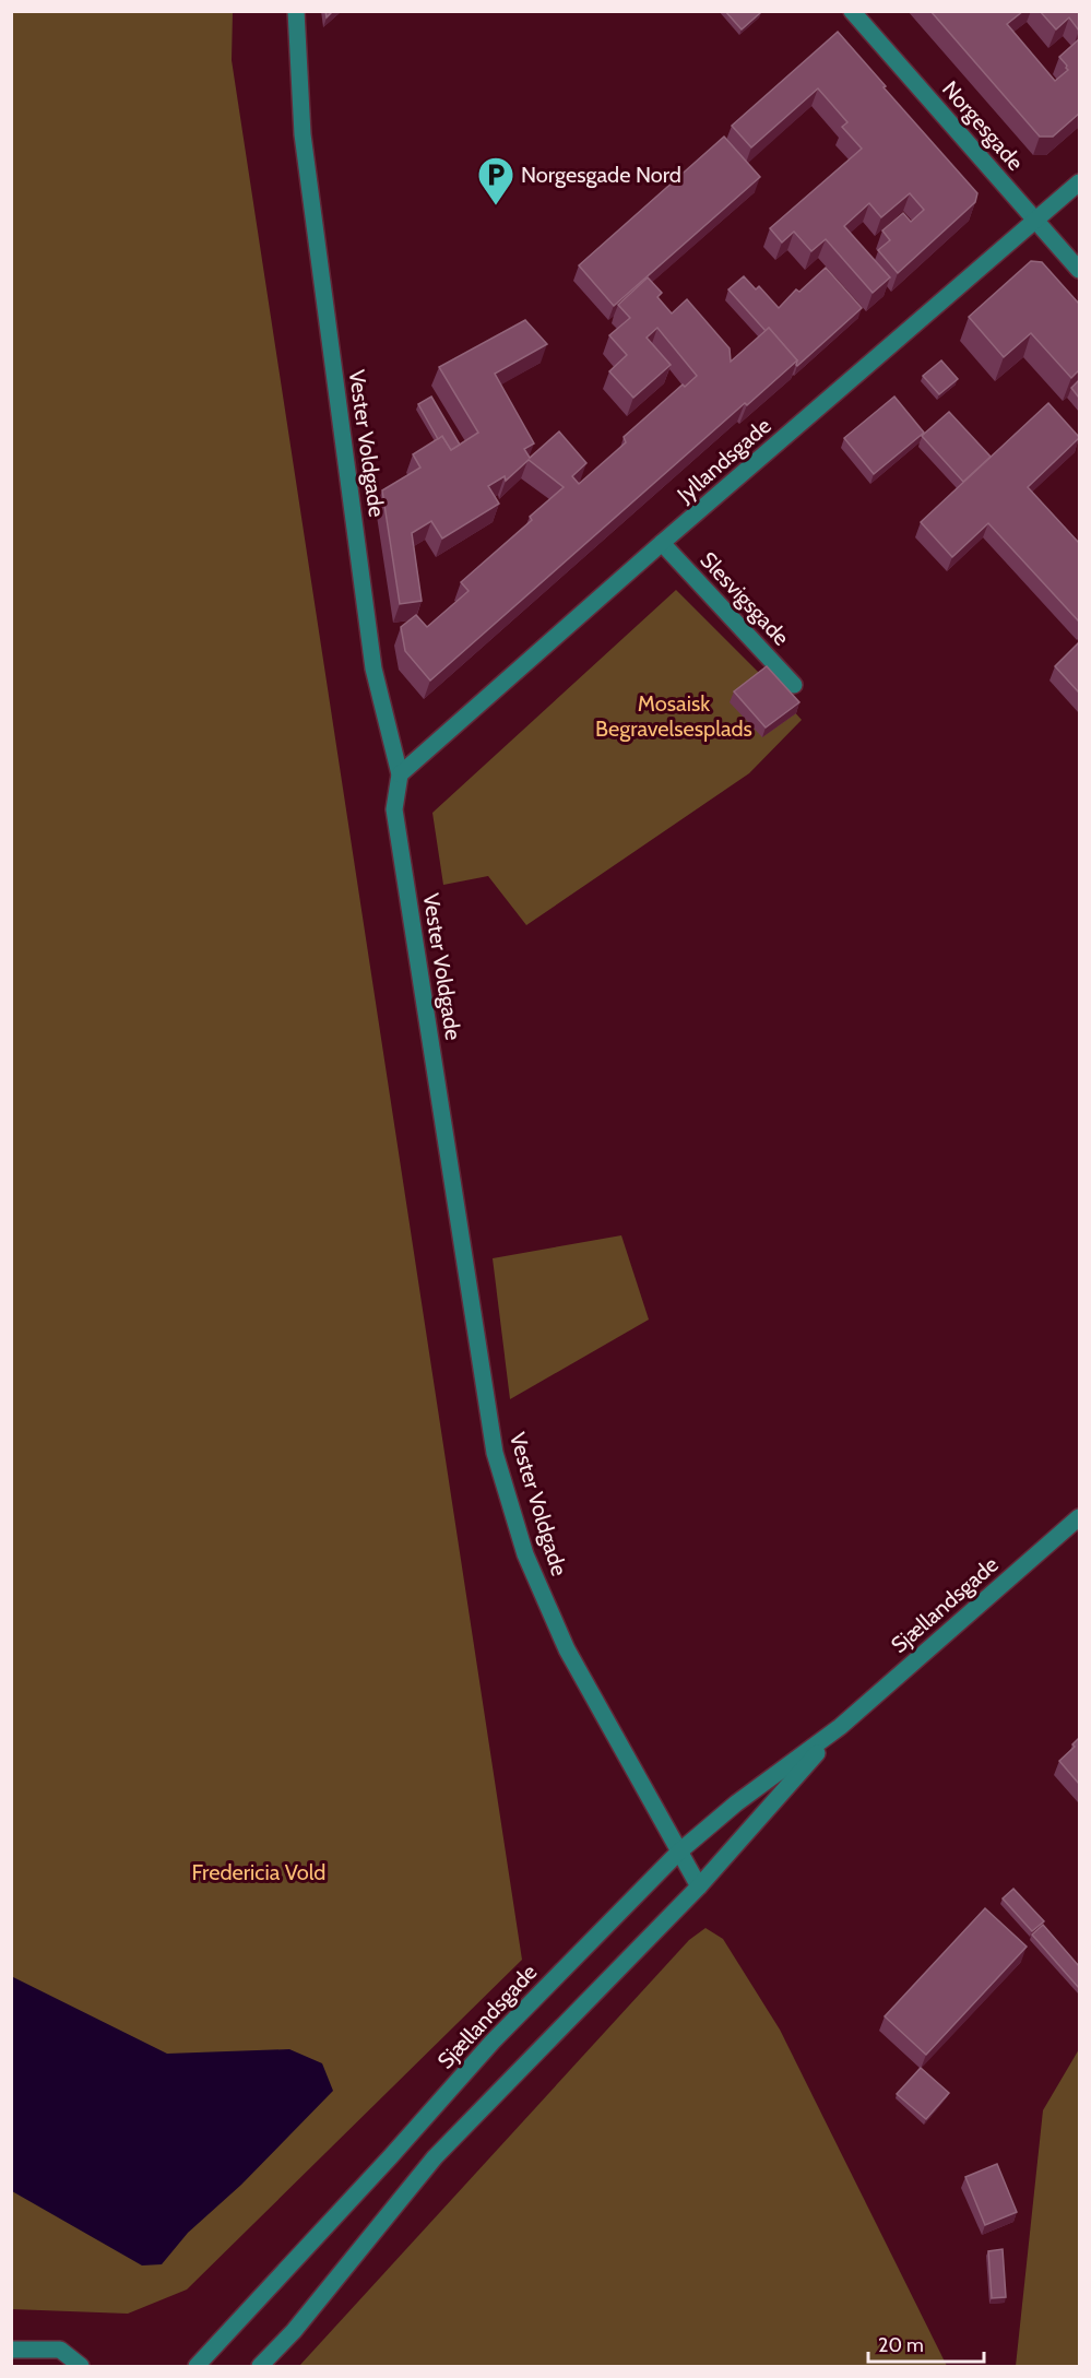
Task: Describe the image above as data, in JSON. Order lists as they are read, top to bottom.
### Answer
{
  "streets": {
    "street": [
      "Norgesgade",
      "Vester Voldgade",
      "Jyllandsgade",
      "Slesvigsgade",
      "Sjællandsgade"
    ]
  },
  "crossings": [
    ["Norgesgade", "Jyllandsgade"],
    ["Vester Voldgade", "Jyllandsgade"],
    ["Vester Voldgade", "Sjællandsgade"],
    ["Jyllandsgade", "Slesvigsgade"]
  ],
  "parks": ["Mosaisk Begravelsesplads", "Fredericia Vold"],
  "places": {
    "parking": ["Norgesgade Nord"]
  },
  "scale_bar": "20 m"
}
